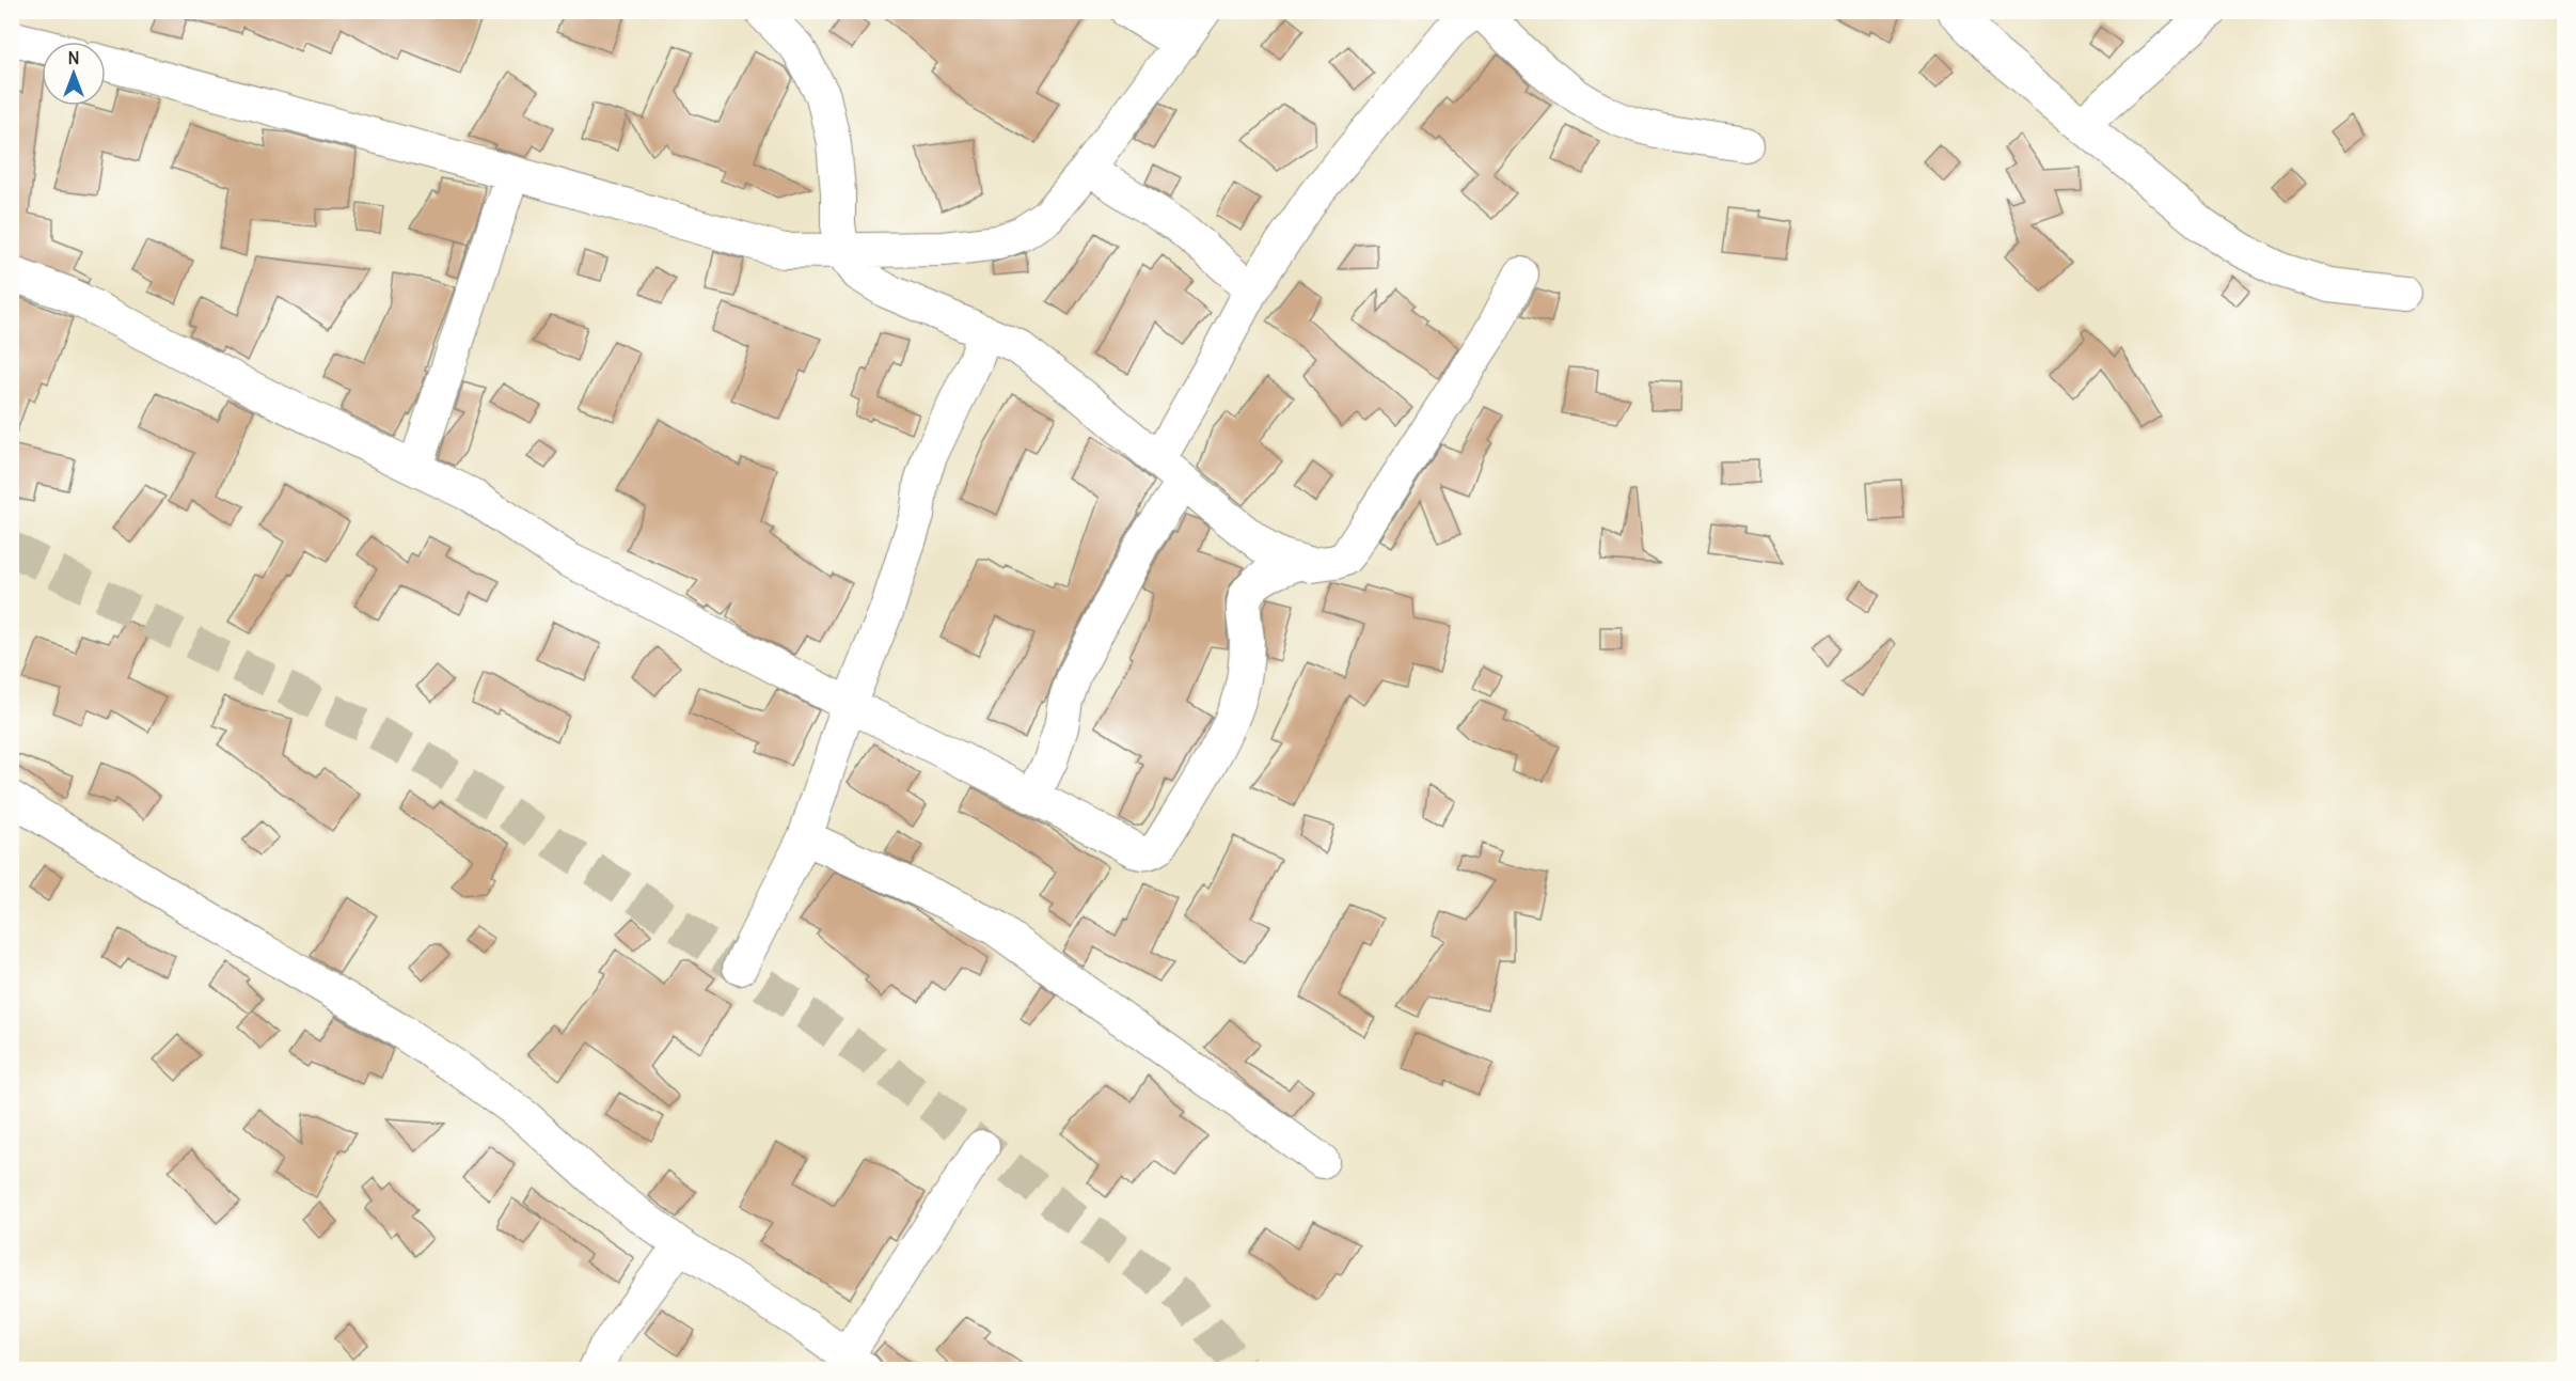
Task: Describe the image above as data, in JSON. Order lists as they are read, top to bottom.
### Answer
{
  "north": "top"
}
